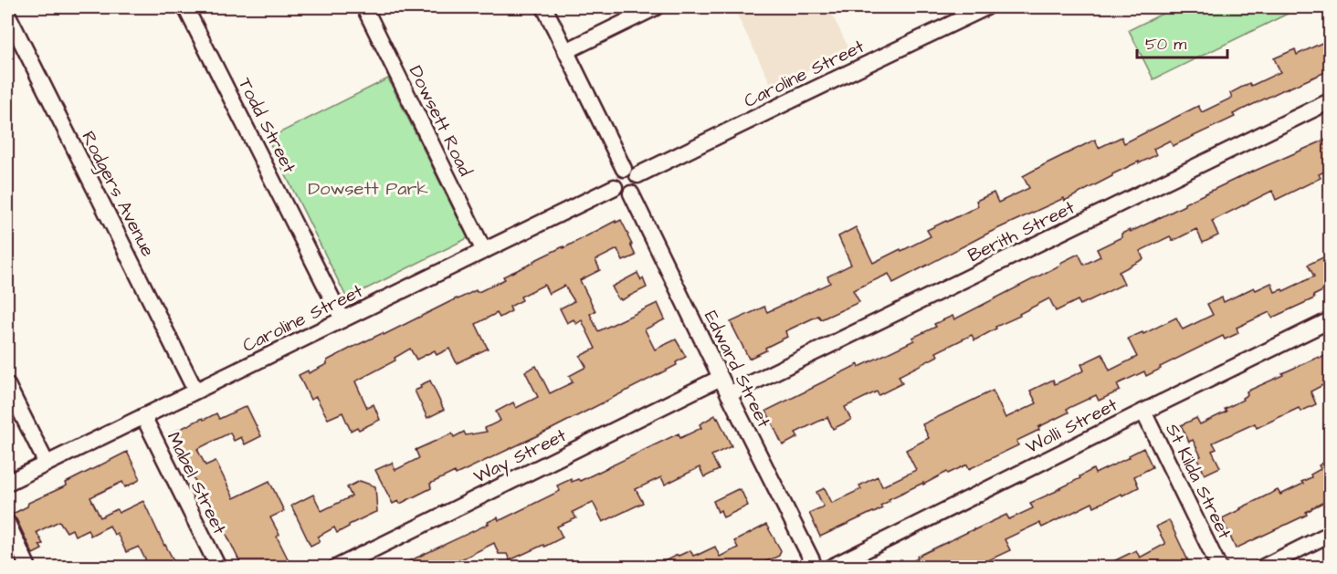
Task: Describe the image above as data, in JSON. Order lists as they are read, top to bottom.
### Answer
{
  "streets": {
    "street": [
      "Caroline Street",
      "Dowsett Road",
      "Todd Street",
      "Rodgers Avenue",
      "Berith Street",
      "Edward Street",
      "Wolli Street",
      "Way Street",
      "St Kilda Street",
      "Mabel Street"
    ]
  },
  "crossings": [
    ["Caroline Street", "Dowsett Road"],
    ["Caroline Street", "Todd Street"],
    ["Caroline Street", "Rodgers Avenue"],
    ["Caroline Street", "Edward Street"],
    ["Caroline Street", "Mabel Street"],
    ["Berith Street", "Edward Street"],
    ["Edward Street", "Way Street"],
    ["Wolli Street", "St Kilda Street"]
  ],
  "parks": ["Dowsett Park"],
  "scale_bar": "50 m"
}
